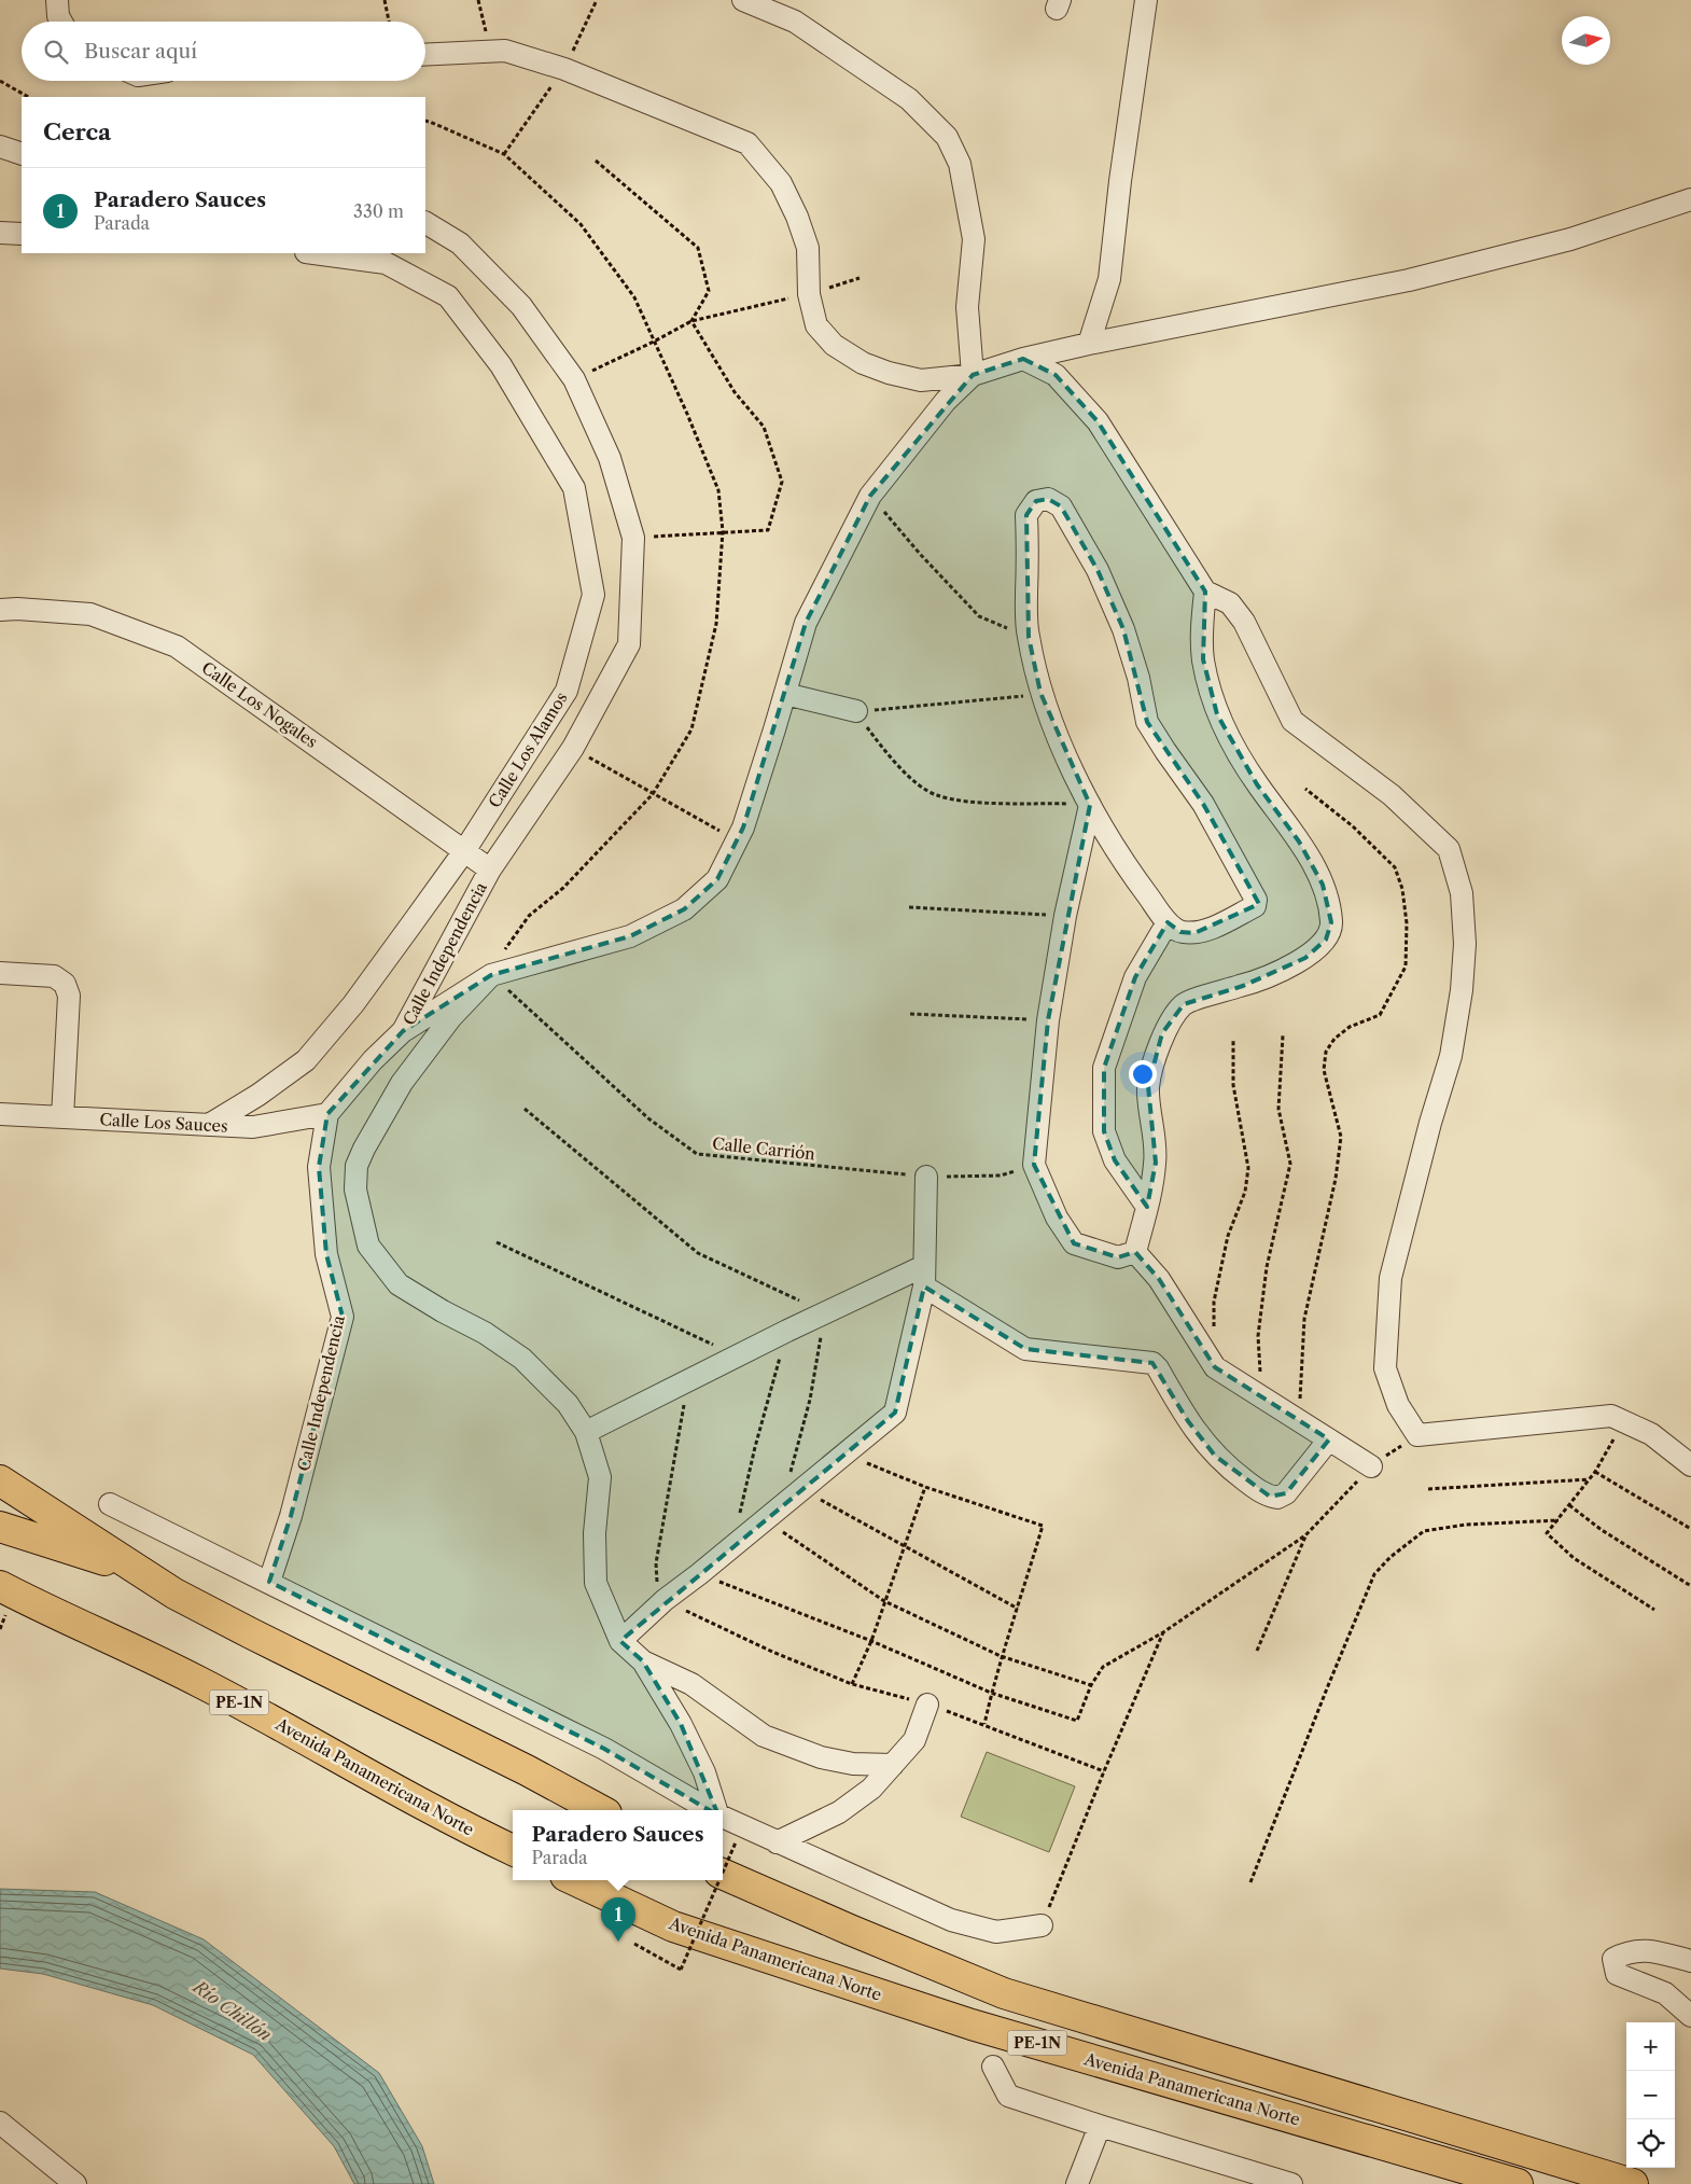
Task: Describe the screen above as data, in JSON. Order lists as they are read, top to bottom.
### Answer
{
  "streets": {
    "highway": ["PE-1N", "Avenida Panamericana Norte"],
    "street": [
      "Calle Los Nogales",
      "Calle Los Alamos",
      "Calle Independencia",
      "Calle Los Sauces"
    ],
    "path": ["Calle Carrión"]
  },
  "crossings": [
    ["Calle Los Nogales", "Calle Los Alamos"],
    ["Calle Los Nogales", "Calle Independencia"],
    ["Calle Los Alamos", "Calle Los Sauces"],
    ["Calle Independencia", "Calle Los Sauces"]
  ],
  "water": ["Río Chillón"],
  "north": "right",
  "page": {
    "search": "Buscar aquí",
    "heading": "Cerca",
    "list": [
      {
        "mark": "1",
        "name": "Paradero Sauces",
        "note": "Parada",
        "value": "330 m"
      }
    ],
    "popup": ["Paradero Sauces", "Parada"],
    "pins": "1",
    "map_buttons": ["+", "−"]
  }
}
